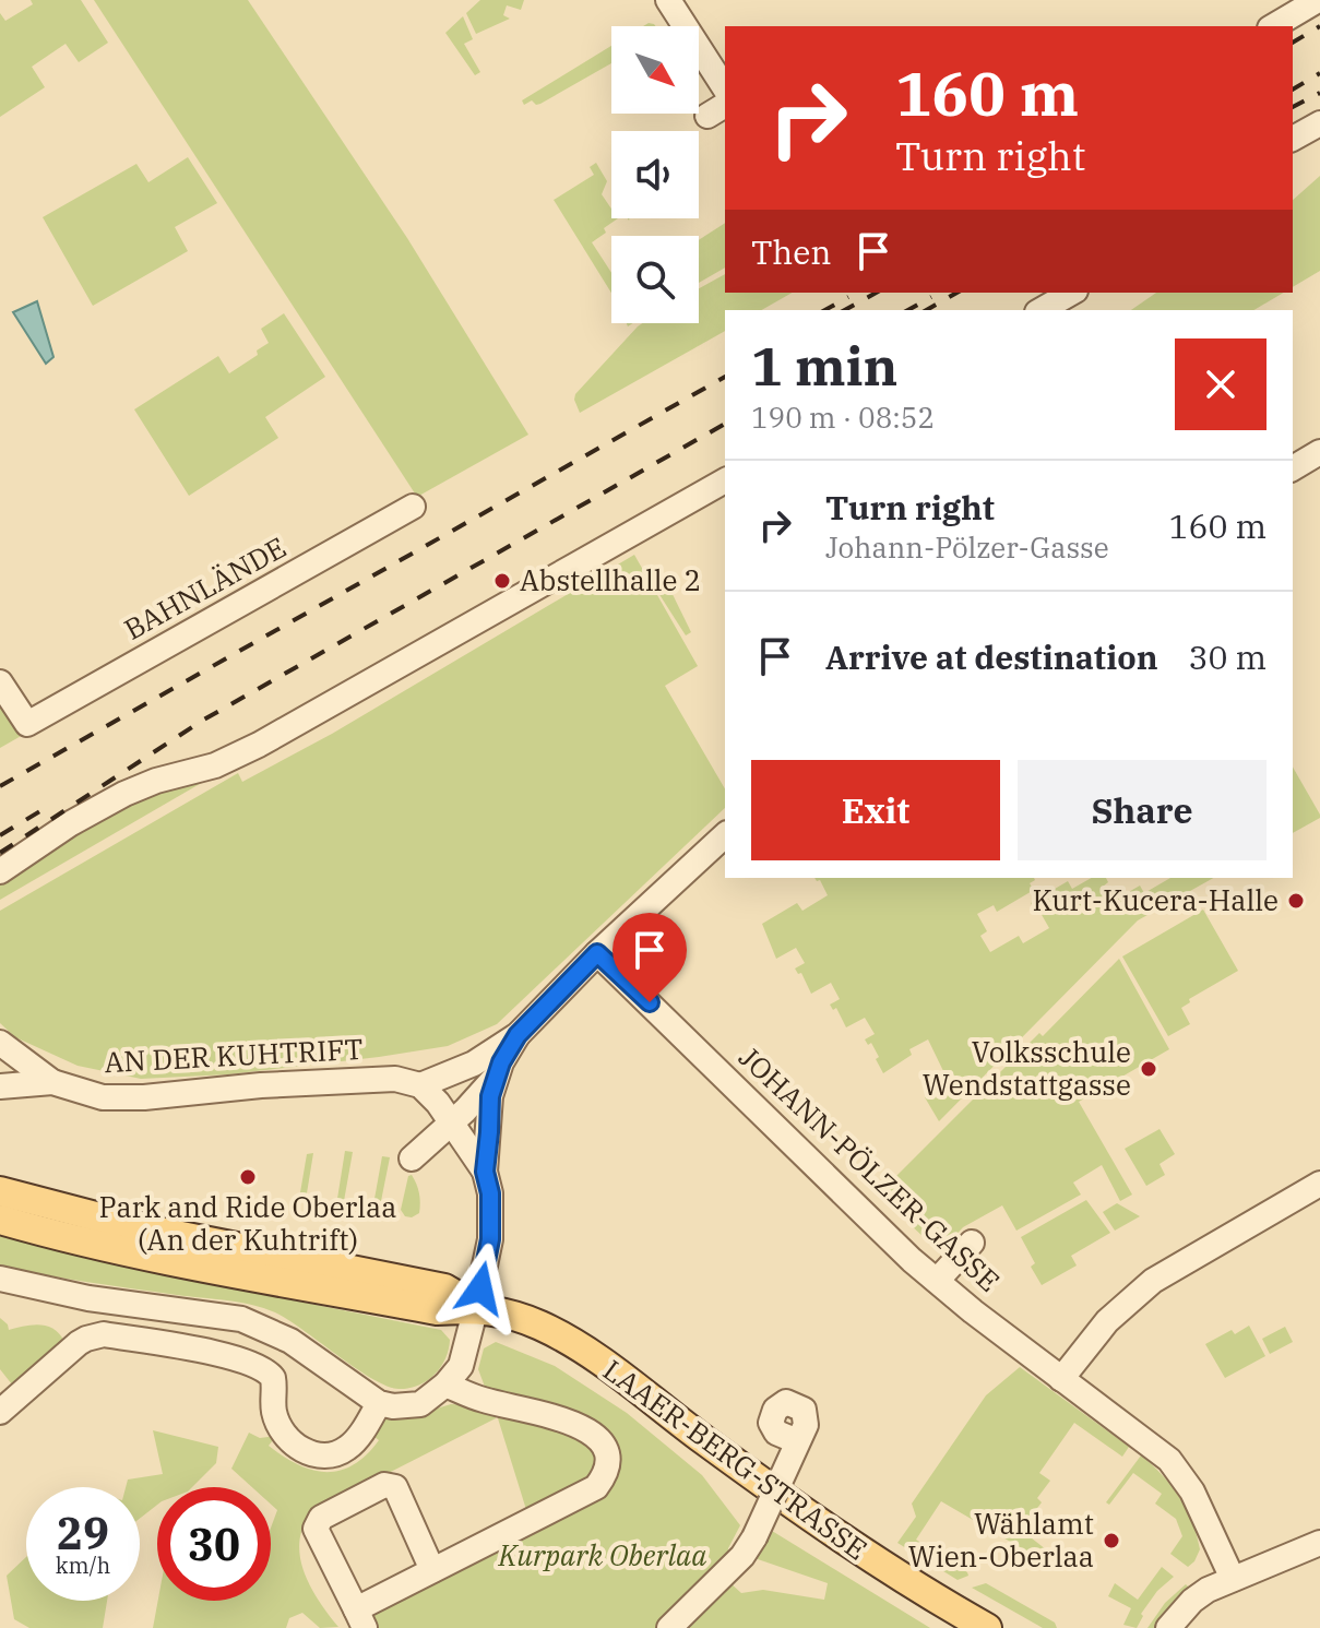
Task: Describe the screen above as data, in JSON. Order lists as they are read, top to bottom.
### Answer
{
  "streets": {
    "main road": ["LAAER-BERG-STRASSE"],
    "street": ["BAHNLÄNDE", "AN DER KUHTRIFT", "JOHANN-PÖLZER-GASSE"]
  },
  "parks": ["Kurpark Oberlaa"],
  "places": [
    "Abstellhalle 2",
    "Kurt-Kucera-Halle",
    "Volksschule Wendstattgasse",
    "Park and Ride Oberlaa (An der Kuhtrift)",
    "Wählamt Wien-Oberlaa"
  ],
  "north": "bottom right",
  "page": {
    "turn": ["160 m", "Turn right"],
    "then": "Then",
    "heading": ["1 min", "190 m · 08:52"],
    "list": [
      {
        "name": "Turn right",
        "note": "Johann-Pölzer-Gasse",
        "value": "160 m"
      },
      {
        "name": "Arrive at destination",
        "value": "30 m"
      }
    ],
    "buttons": ["Exit", "Share"],
    "speed": "29 km/h",
    "limit": "30"
  }
}
